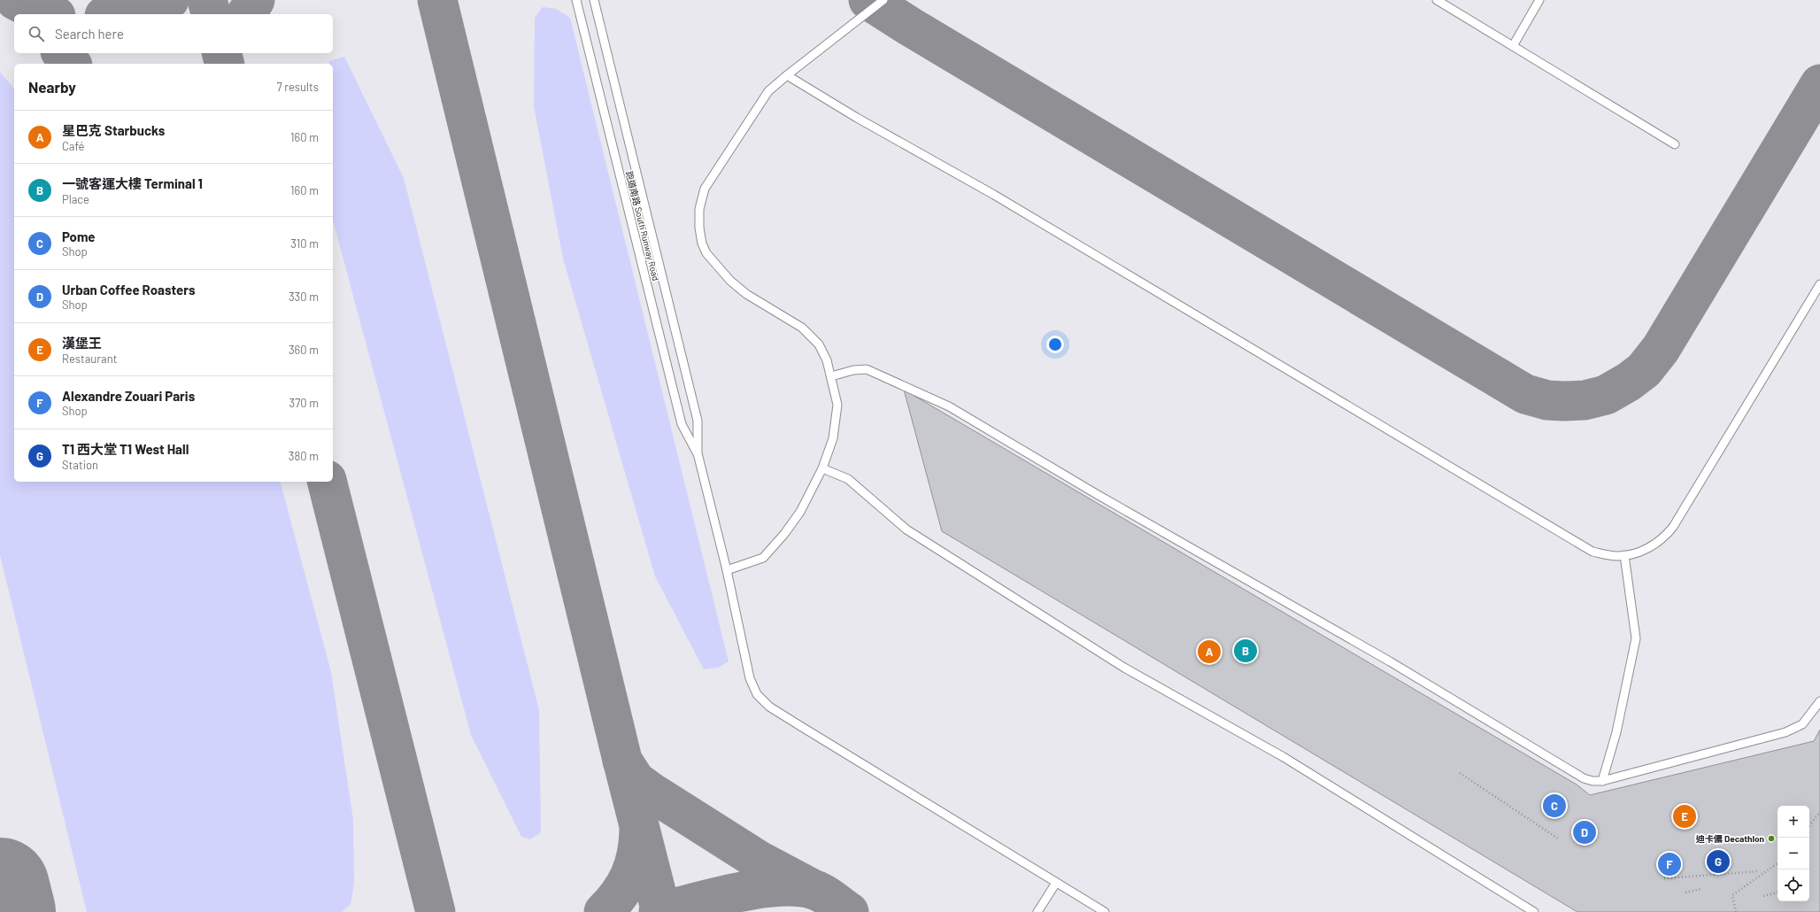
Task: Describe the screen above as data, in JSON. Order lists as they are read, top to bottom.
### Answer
{
  "streets": {
    "lane": ["跑道南路 South Runway Road"]
  },
  "places": ["迪卡儂 Decathlon"],
  "page": {
    "search": "Search here",
    "heading": ["Nearby", "7 results"],
    "list": [
      {
        "mark": "A",
        "name": "星巴克 Starbucks",
        "note": "Café",
        "value": "160 m"
      },
      {
        "mark": "B",
        "name": "一號客運大樓 Terminal 1",
        "note": "Place",
        "value": "160 m"
      },
      {
        "mark": "C",
        "name": "Pome",
        "note": "Shop",
        "value": "310 m"
      },
      {
        "mark": "D",
        "name": "Urban Coffee Roasters",
        "note": "Shop",
        "value": "330 m"
      },
      {
        "mark": "E",
        "name": "漢堡王",
        "note": "Restaurant",
        "value": "360 m"
      },
      {
        "mark": "F",
        "name": "Alexandre Zouari Paris",
        "note": "Shop",
        "value": "370 m"
      },
      {
        "mark": "G",
        "name": "T1 西大堂 T1 West Hall",
        "note": "Station",
        "value": "380 m"
      }
    ],
    "pins": [
      "B",
      "A",
      "C",
      "E",
      "D",
      "G",
      "F"
    ],
    "map_buttons": ["+", "−"]
  }
}
